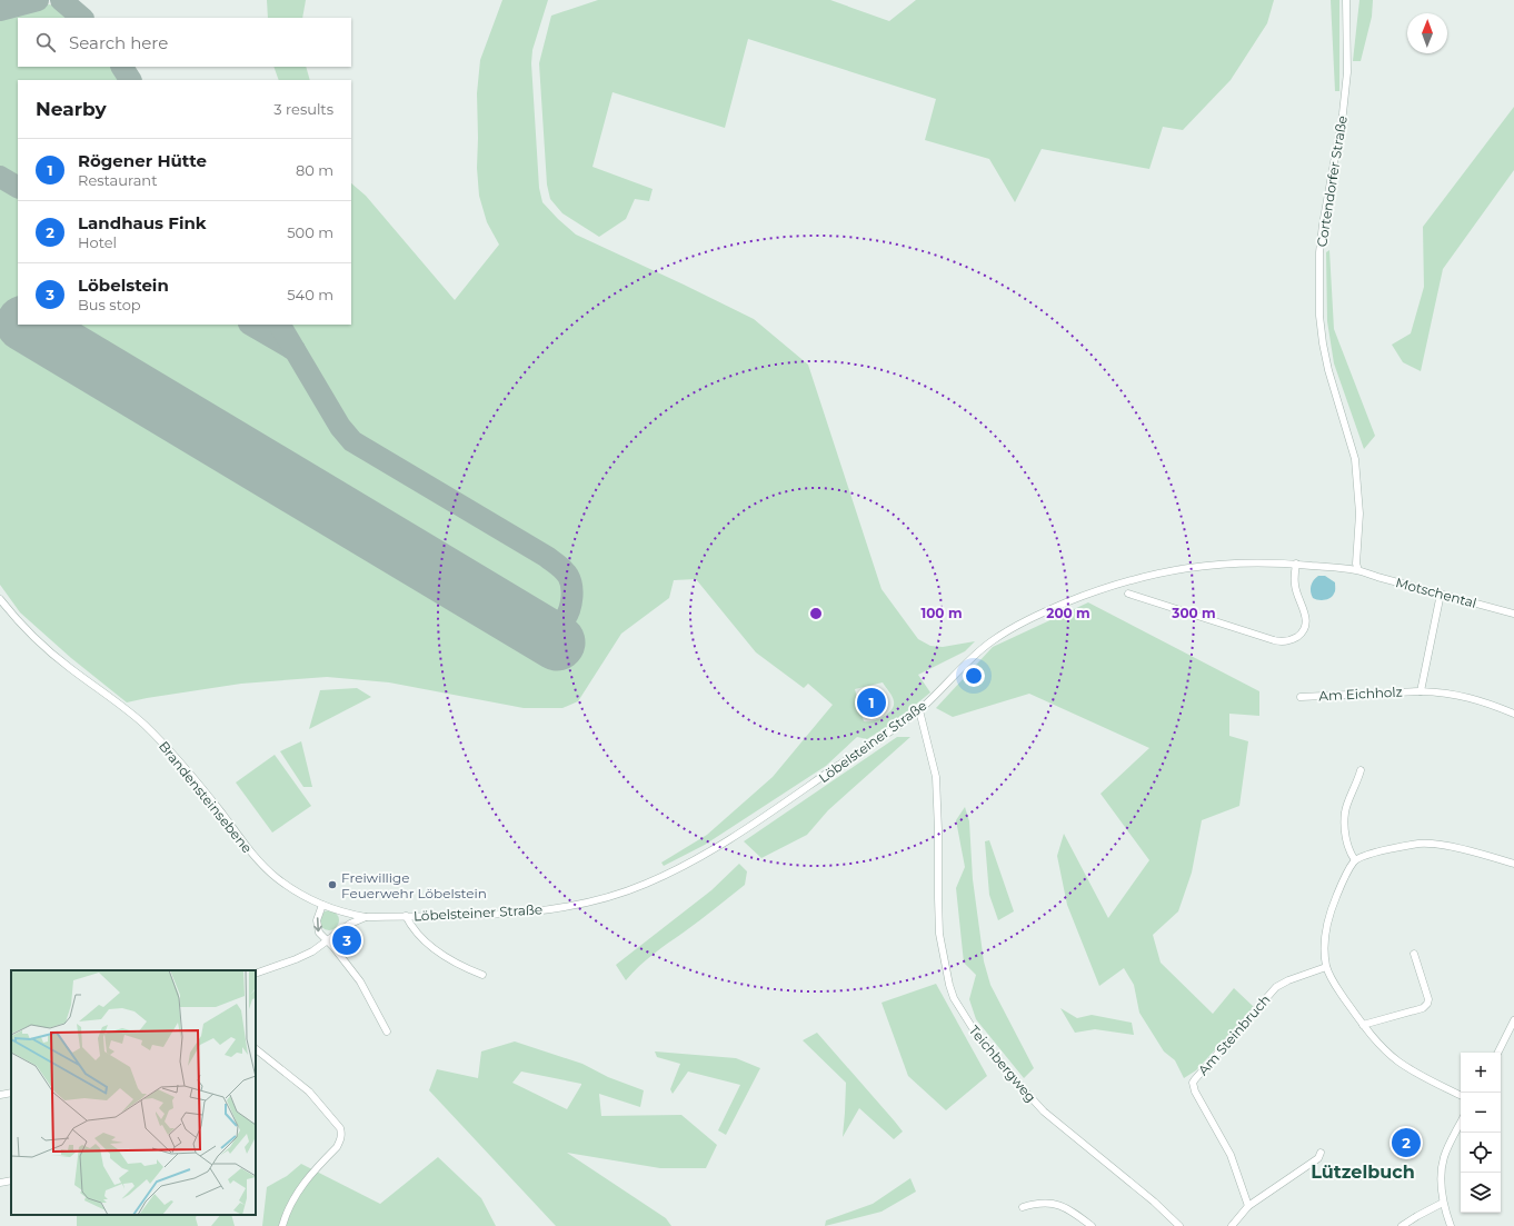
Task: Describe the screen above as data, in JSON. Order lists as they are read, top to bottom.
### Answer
{
  "streets": {
    "street": [
      "Cortendorfer Straße",
      "Motschental",
      "Am Eichholz",
      "Löbelsteiner Straße",
      "Brandensteinsebene",
      "Am Steinbruch",
      "Teichbergweg"
    ]
  },
  "crossings": [
    ["Cortendorfer Straße", "Motschental"],
    ["Cortendorfer Straße", "Löbelsteiner Straße"],
    ["Motschental", "Am Eichholz"],
    ["Motschental", "Löbelsteiner Straße"],
    ["Löbelsteiner Straße", "Brandensteinsebene"],
    ["Löbelsteiner Straße", "Teichbergweg"]
  ],
  "districts": ["Lützelbuch"],
  "places": ["Freiwillige Feuerwehr Löbelstein"],
  "north": "top",
  "page": {
    "search": "Search here",
    "heading": ["Nearby", "3 results"],
    "list": [
      {
        "mark": "1",
        "name": "Rögener Hütte",
        "note": "Restaurant",
        "value": "80 m"
      },
      {
        "mark": "2",
        "name": "Landhaus Fink",
        "note": "Hotel",
        "value": "500 m"
      },
      {
        "mark": "3",
        "name": "Löbelstein",
        "note": "Bus stop",
        "value": "540 m"
      }
    ],
    "pins": ["1", "3", "2"],
    "map_buttons": ["+", "−"]
  },
  "rings": ["100 m", "200 m", "300 m"]
}
